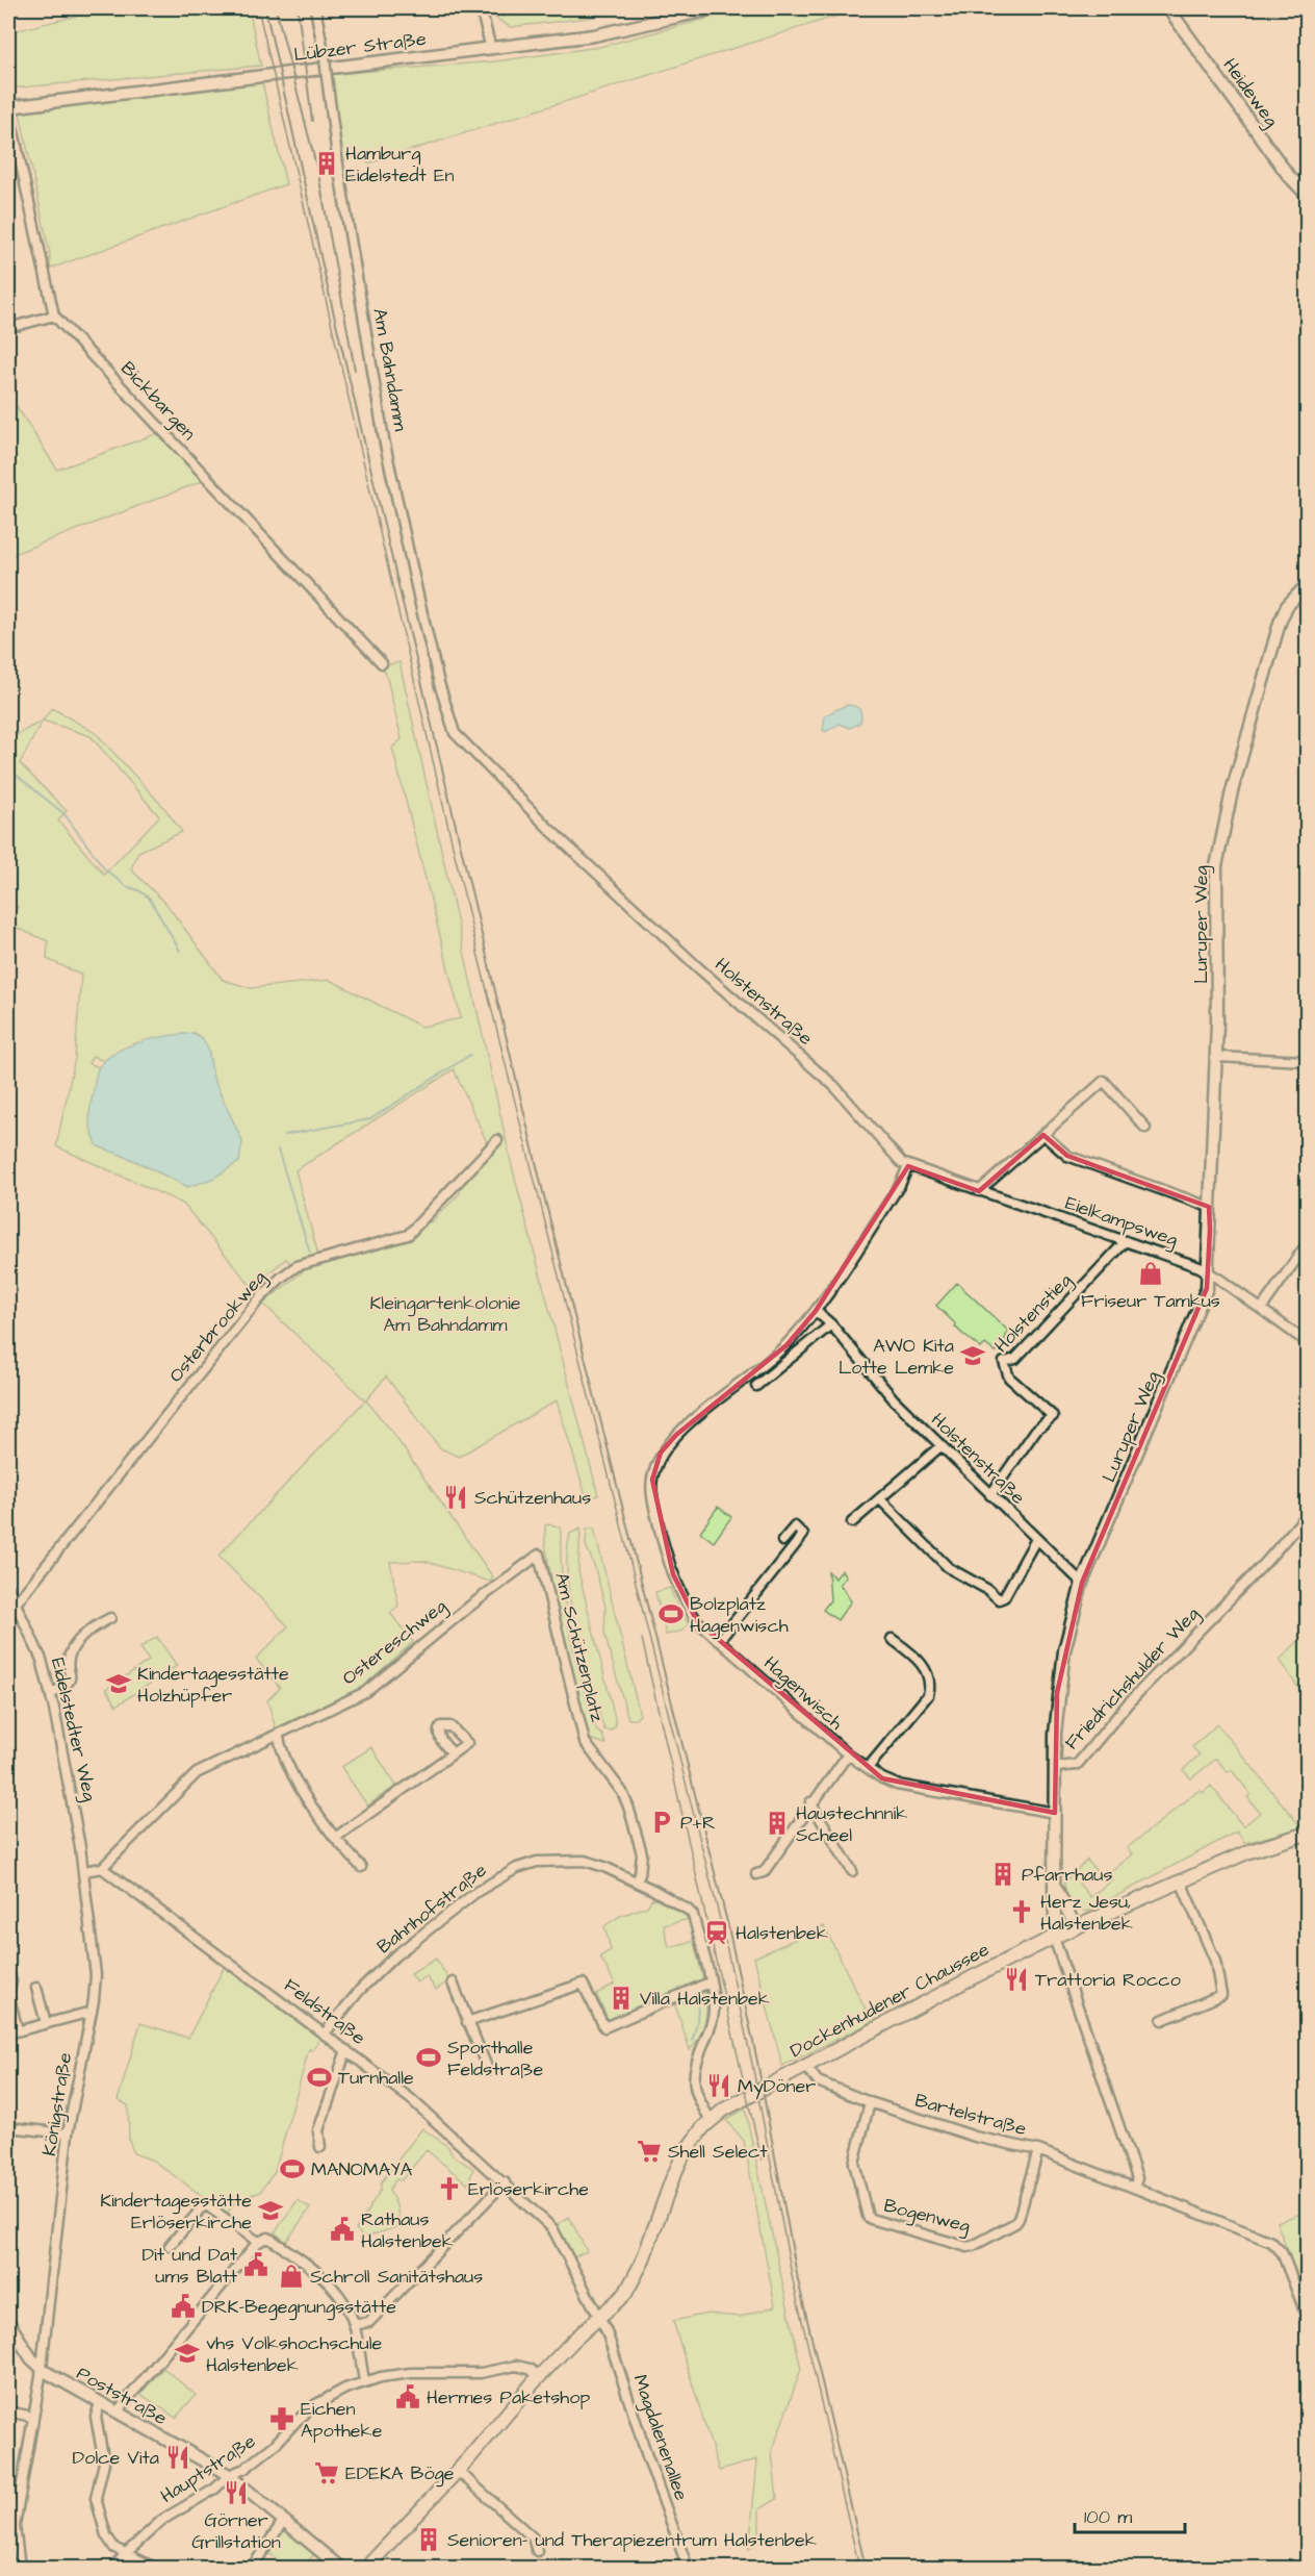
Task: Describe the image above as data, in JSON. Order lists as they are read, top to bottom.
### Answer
{
  "streets": {
    "main road": ["Dockenhudener Chaussee"],
    "street": [
      "Lübzer Straße",
      "Heideweg",
      "Am Bahndamm",
      "Bickbargen",
      "Luruper Weg",
      "Holstenstraße",
      "Eielkampsweg",
      "Holstenstieg",
      "Osterbrookweg",
      "Ostereschweg",
      "Am Schützenplatz",
      "Friedrichshulder Weg",
      "Hagenwisch",
      "Eidelstedter Weg",
      "Bahnhofstraße",
      "Feldstraße",
      "Königstraße",
      "Bartelstraße",
      "Bogenweg",
      "Poststraße",
      "Magdalenenallee",
      "Hauptstraße"
    ]
  },
  "crossings": [
    ["Am Bahndamm", "Holstenstraße"],
    ["Luruper Weg", "Holstenstraße"],
    ["Luruper Weg", "Eielkampsweg"],
    ["Luruper Weg", "Friedrichshulder Weg"],
    ["Holstenstraße", "Eielkampsweg"],
    ["Holstenstraße", "Holstenstieg"],
    ["Holstenstraße", "Hagenwisch"],
    ["Eielkampsweg", "Holstenstieg"],
    ["Osterbrookweg", "Eidelstedter Weg"],
    ["Ostereschweg", "Am Schützenplatz"],
    ["Ostereschweg", "Feldstraße"],
    ["Am Schützenplatz", "Bahnhofstraße"],
    ["Friedrichshulder Weg", "Hagenwisch"],
    ["Friedrichshulder Weg", "Dockenhudener Chaussee"],
    ["Eidelstedter Weg", "Königstraße"],
    ["Bahnhofstraße", "Dockenhudener Chaussee"],
    ["Bahnhofstraße", "Feldstraße"],
    ["Dockenhudener Chaussee", "Feldstraße"],
    ["Dockenhudener Chaussee", "Bartelstraße"],
    ["Dockenhudener Chaussee", "Magdalenenallee"],
    ["Dockenhudener Chaussee", "Hauptstraße"],
    ["Feldstraße", "Magdalenenallee"],
    ["Königstraße", "Poststraße"],
    ["Bartelstraße", "Bogenweg"],
    ["Poststraße", "Hauptstraße"]
  ],
  "parks": ["Kleingartenkolonie Am Bahndamm"],
  "places": {
    "building": [
      "Hamburg Eidelstedt En",
      "Haustechnnik Scheel",
      "Pfarrhaus",
      "Villa Halstenbek",
      "Senioren- und Therapiezentrum Halstenbek"
    ],
    "shop": ["Friseur Tamkus", "Schroll Sanitätshaus"],
    "school or university": [
      "AWO Kita Lotte Lemke",
      "Kindertagesstätte Holzhüpfer",
      "Kindertagesstätte Erlöserkirche",
      "vhs Volkshochschule Halstenbek"
    ],
    "restaurant": [
      "Schützenhaus",
      "Trattoria Rocco",
      "MyDöner",
      "Dolce Vita",
      "Görner Grillstation"
    ],
    "sports": [
      "Bolzplatz Hagenwisch",
      "Sporthalle Feldstraße",
      "Turnhalle",
      "MANOMAYA"
    ],
    "parking": ["P+R"],
    "church": ["Herz Jesu, Halstenbek", "Erlöserkirche"],
    "station": ["Halstenbek"],
    "supermarket": ["Shell Select", "EDEKA Böge"],
    "public building": [
      "Rathaus Halstenbek",
      "Dit und Dat ums Blatt",
      "DRK-Begegnungsstätte",
      "Hermes Paketshop"
    ],
    "pharmacy": ["Eichen Apotheke"]
  },
  "scale_bar": "100 m"
}
